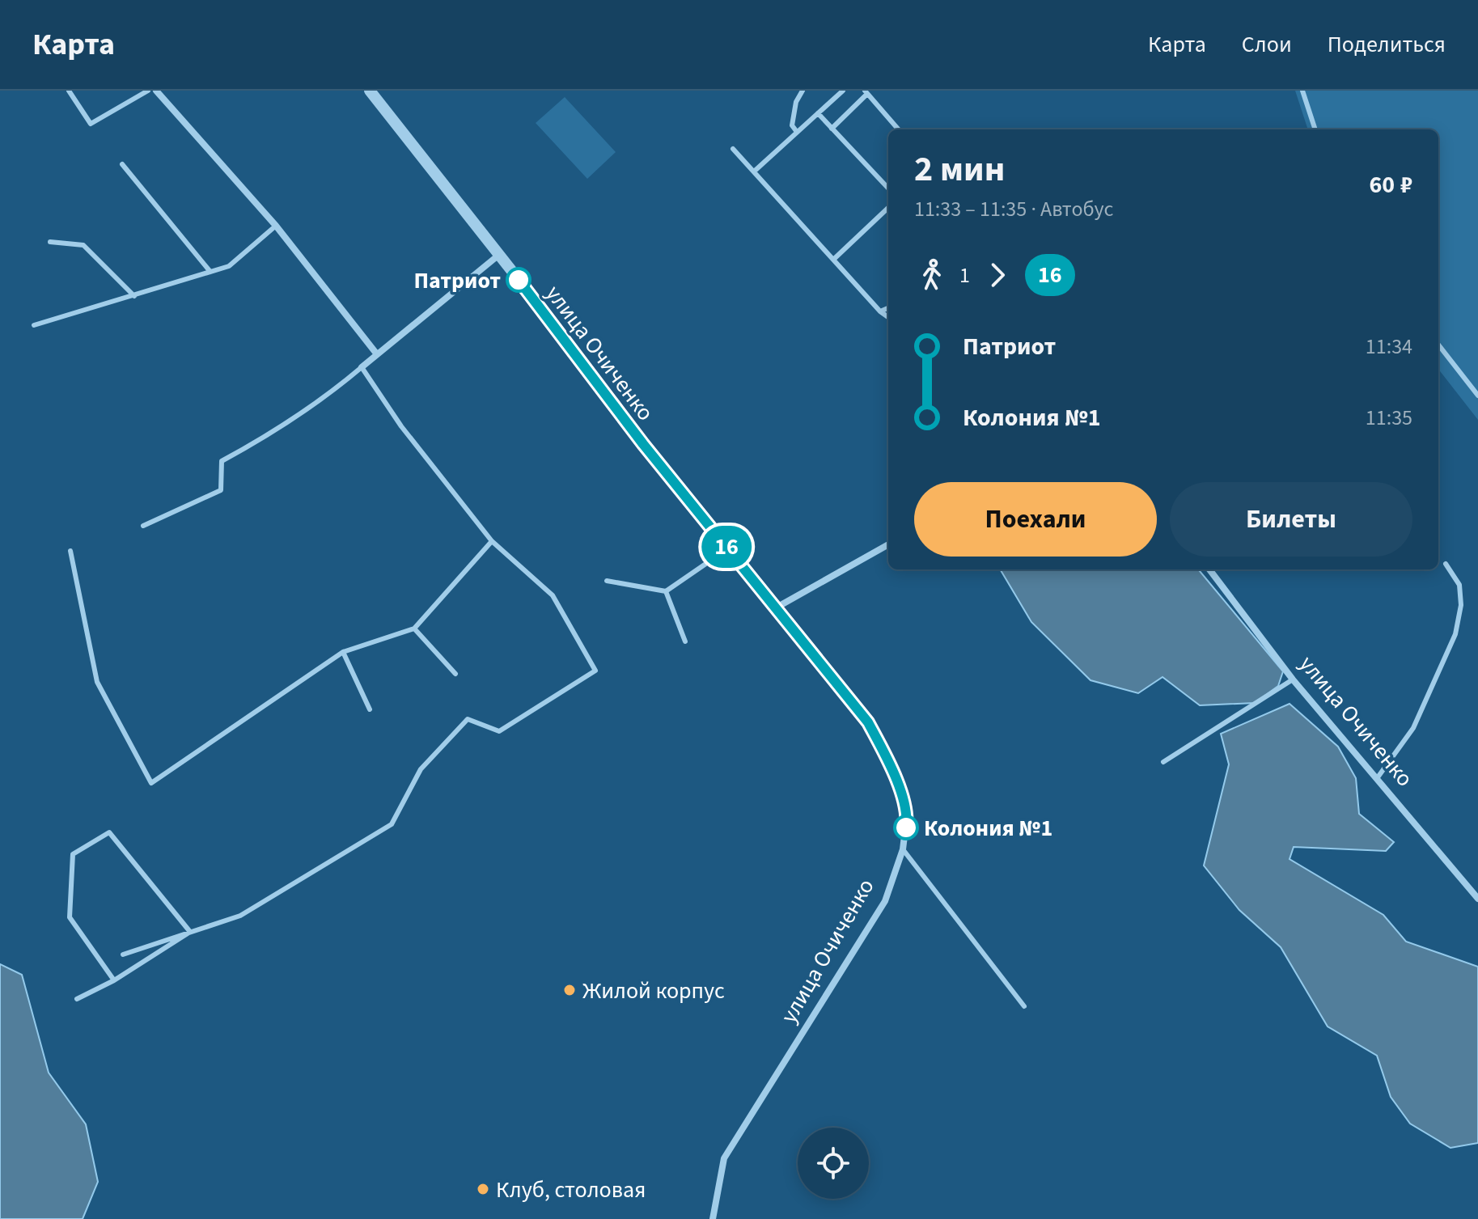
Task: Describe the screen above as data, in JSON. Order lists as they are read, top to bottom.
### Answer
{
  "streets": {
    "street": ["улица Очиченко"]
  },
  "places": [
    "Патриот",
    "Колония №1",
    "Жилой корпус",
    "Клуб, столовая"
  ],
  "lines": ["bus line 16"],
  "page": {
    "header": "Карта",
    "nav": ["Карта", "Слои", "Поделиться"],
    "on_map": "16",
    "heading": ["2 мин", "11:33 – 11:35 · Автобус", "60 ₽"],
    "legs": ["1", "16"],
    "list": [
      {
        "name": "Патриот",
        "value": "11:34"
      },
      {
        "name": "Колония №1",
        "value": "11:35"
      }
    ],
    "buttons": ["Поехали", "Билеты"]
  }
}
